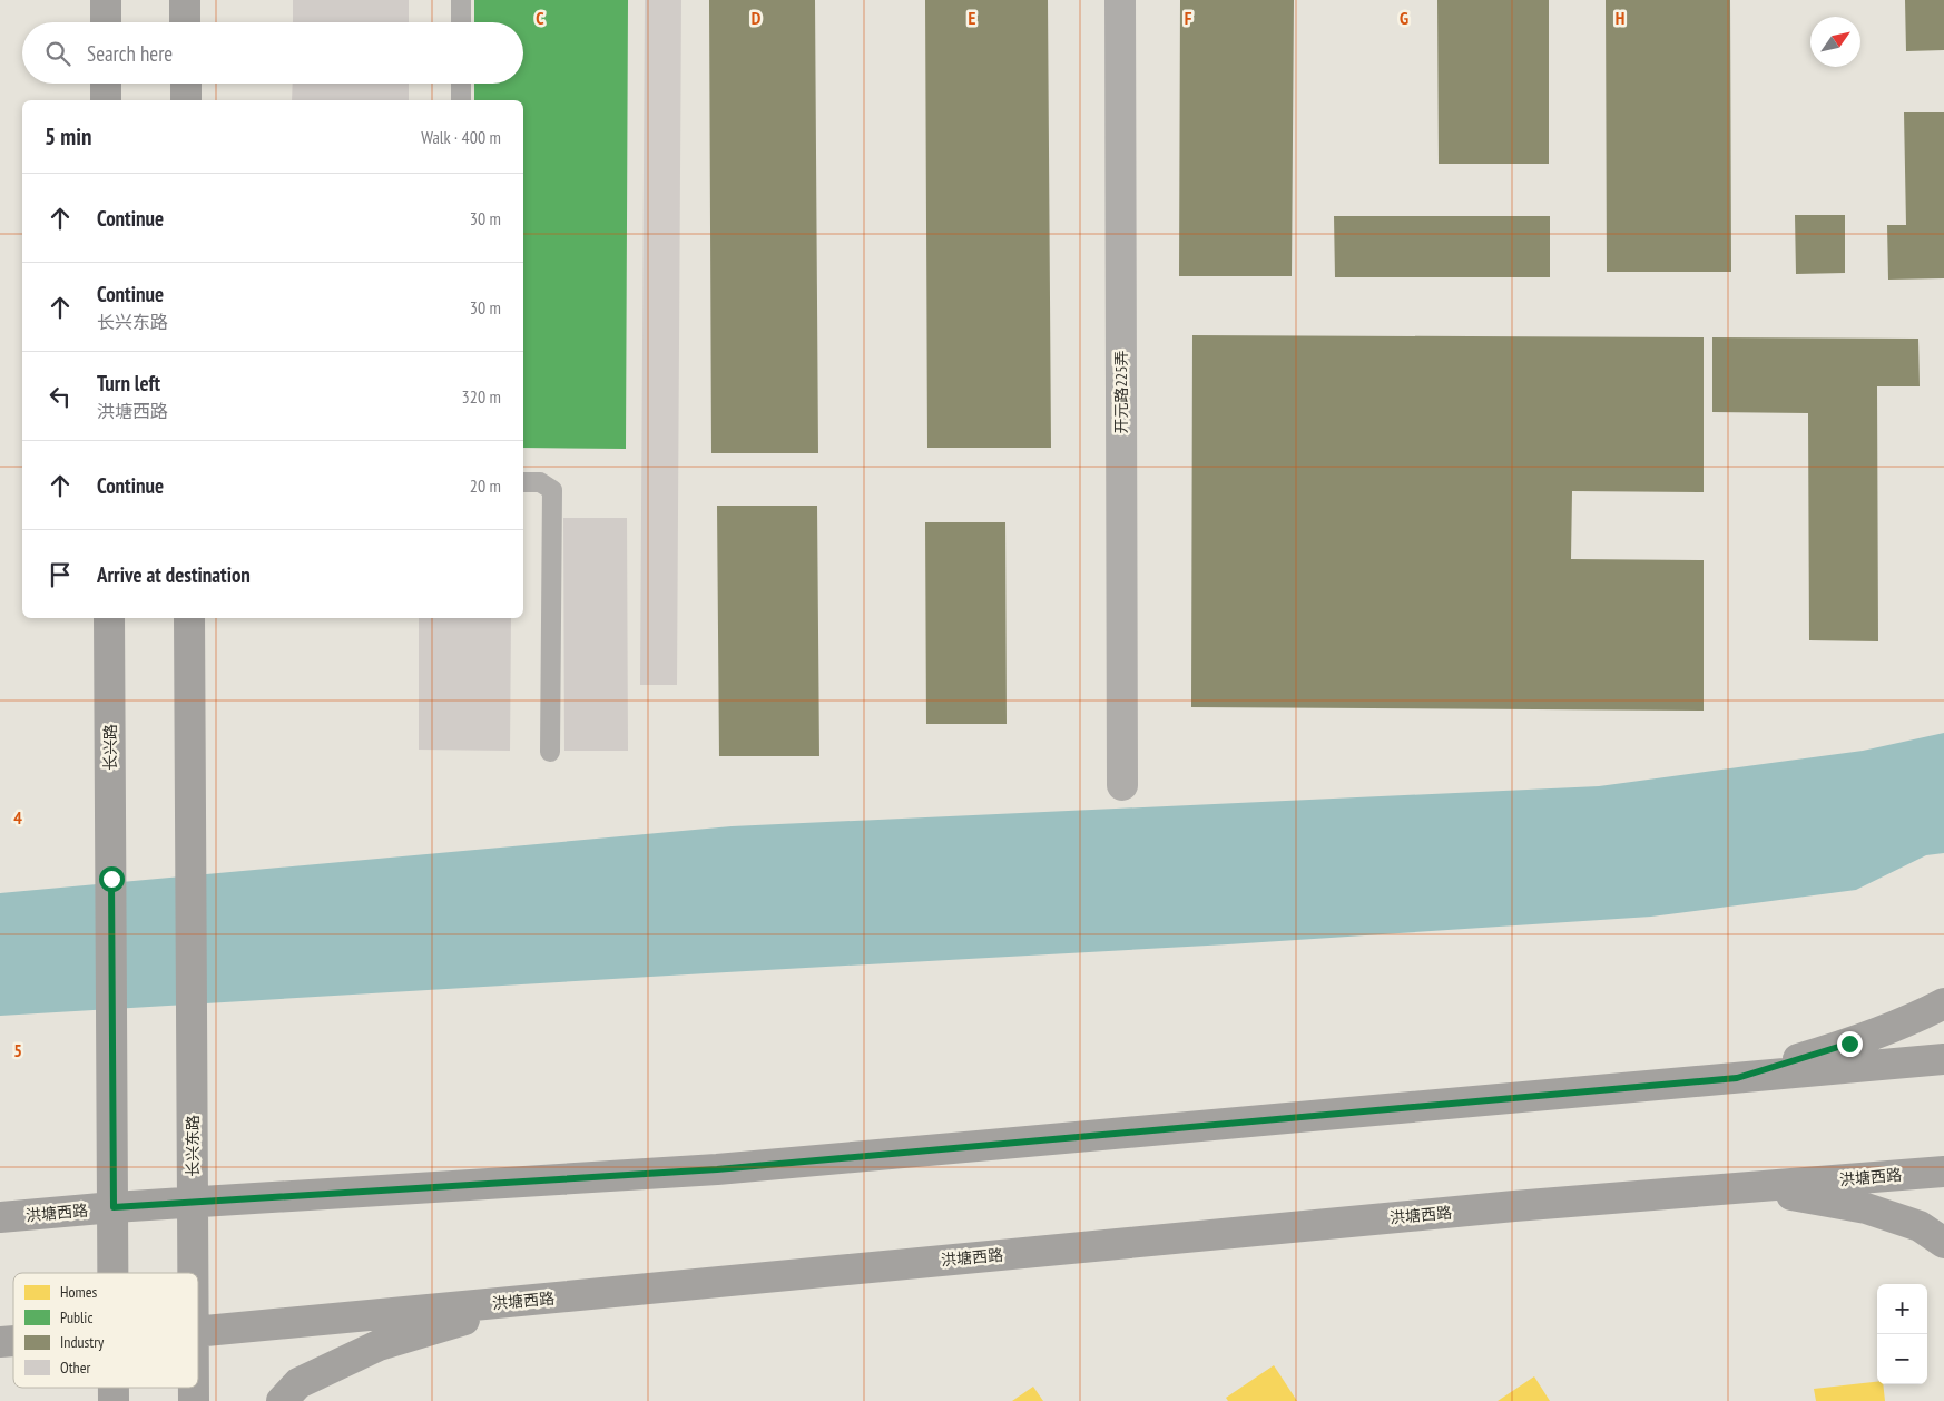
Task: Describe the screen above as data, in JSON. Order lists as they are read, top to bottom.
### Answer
{
  "streets": {
    "main road": ["长兴路", "长兴东路", "洪塘西路"],
    "street": ["开元路225弄"]
  },
  "crossings": [
    ["长兴路", "洪塘西路"],
    ["长兴东路", "洪塘西路"]
  ],
  "legend": [
    "Homes",
    "Public",
    "Industry",
    "Other"
  ],
  "north": "top right",
  "page": {
    "search": "Search here",
    "heading": ["5 min", "Walk · 400 m"],
    "list": [
      ["Continue", "30 m"],
      ["Continue", "长兴东路", "30 m"],
      ["Turn left", "洪塘西路", "320 m"],
      ["Continue", "20 m"],
      "Arrive at destination"
    ],
    "map_buttons": ["+", "−"]
  },
  "grid": {
    "columns": [
      "C",
      "D",
      "E",
      "F",
      "G",
      "H"
    ],
    "rows": ["4", "5"]
  }
}
